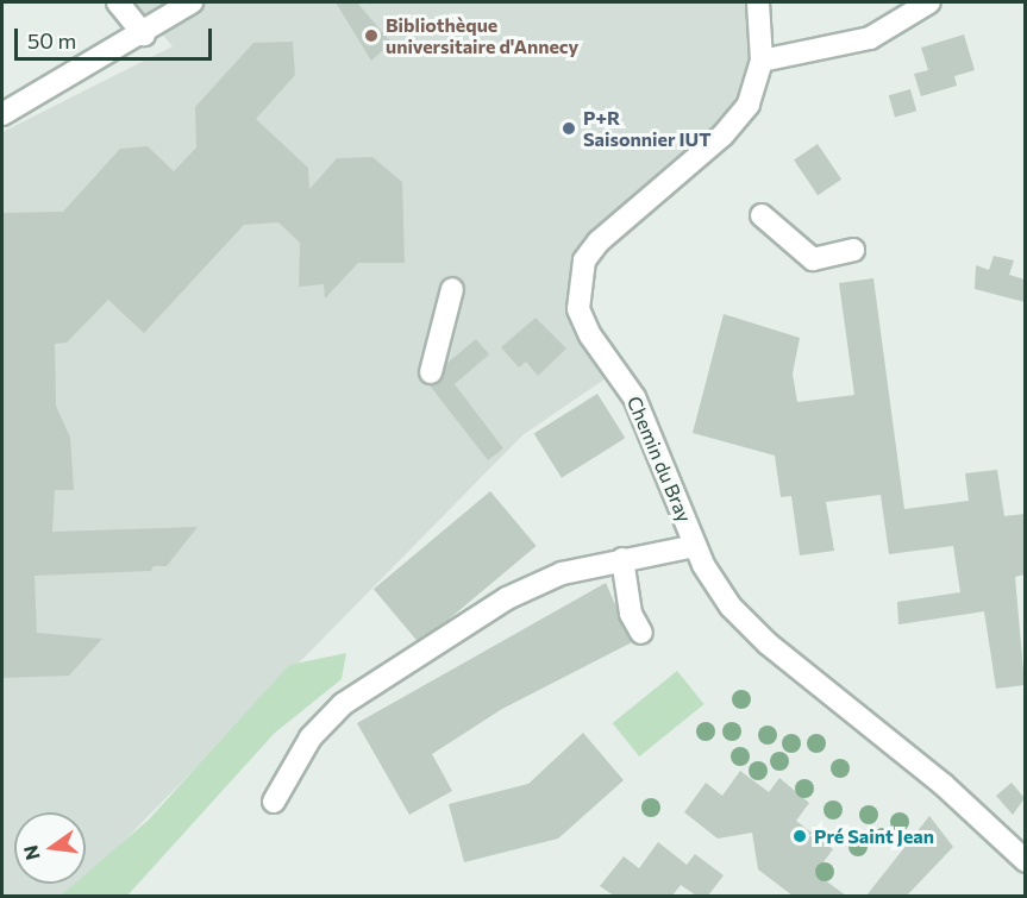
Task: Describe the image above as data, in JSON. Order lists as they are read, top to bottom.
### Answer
{
  "streets": {
    "street": ["Chemin du Bray"]
  },
  "places": ["Bibliothèque universitaire d'Annecy", "P+R Saisonnier IUT", "Pré Saint Jean"],
  "scale_bar": "50 m",
  "north": "left"
}
